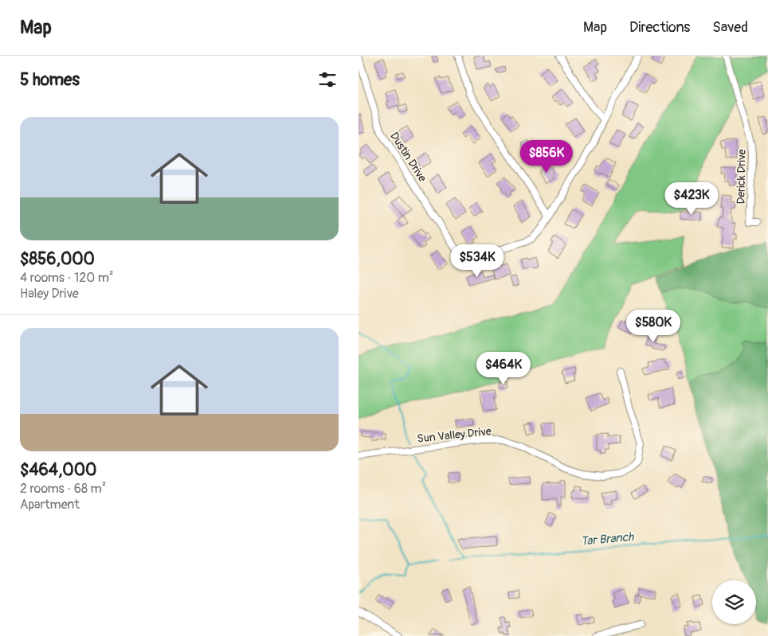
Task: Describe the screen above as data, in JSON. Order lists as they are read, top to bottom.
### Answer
{
  "streets": {
    "street": ["Dustin Drive", "Derick Drive", "Sun Valley Drive"]
  },
  "water": ["Tar Branch"],
  "page": {
    "header": "Map",
    "nav": ["Map", "Directions", "Saved"],
    "heading": "5 homes",
    "list": [
      {
        "name": "$856,000",
        "note": "4 rooms · 120 m² · Haley Drive"
      },
      {
        "name": "$464,000",
        "note": "2 rooms · 68 m² · Apartment"
      }
    ],
    "price": [
      "$856K",
      "$423K",
      "$534K",
      "$580K",
      "$464K"
    ]
  }
}
